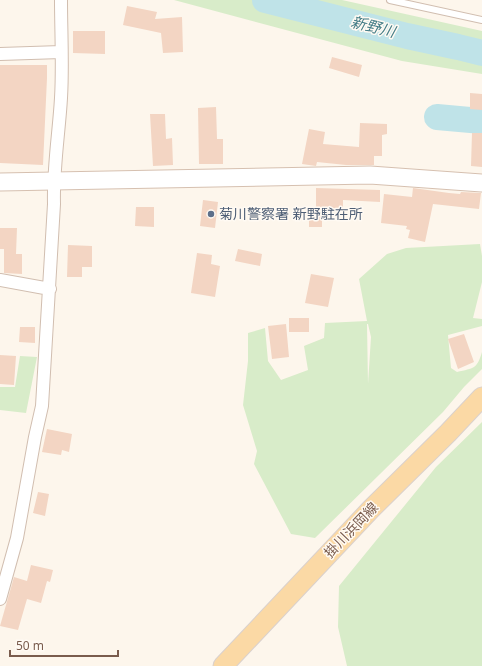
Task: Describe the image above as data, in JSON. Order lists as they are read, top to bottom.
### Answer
{
  "streets": {
    "main road": ["掛川浜岡線"]
  },
  "water": ["新野川"],
  "places": ["菊川警察署 新野駐在所"],
  "scale_bar": "50 m"
}
